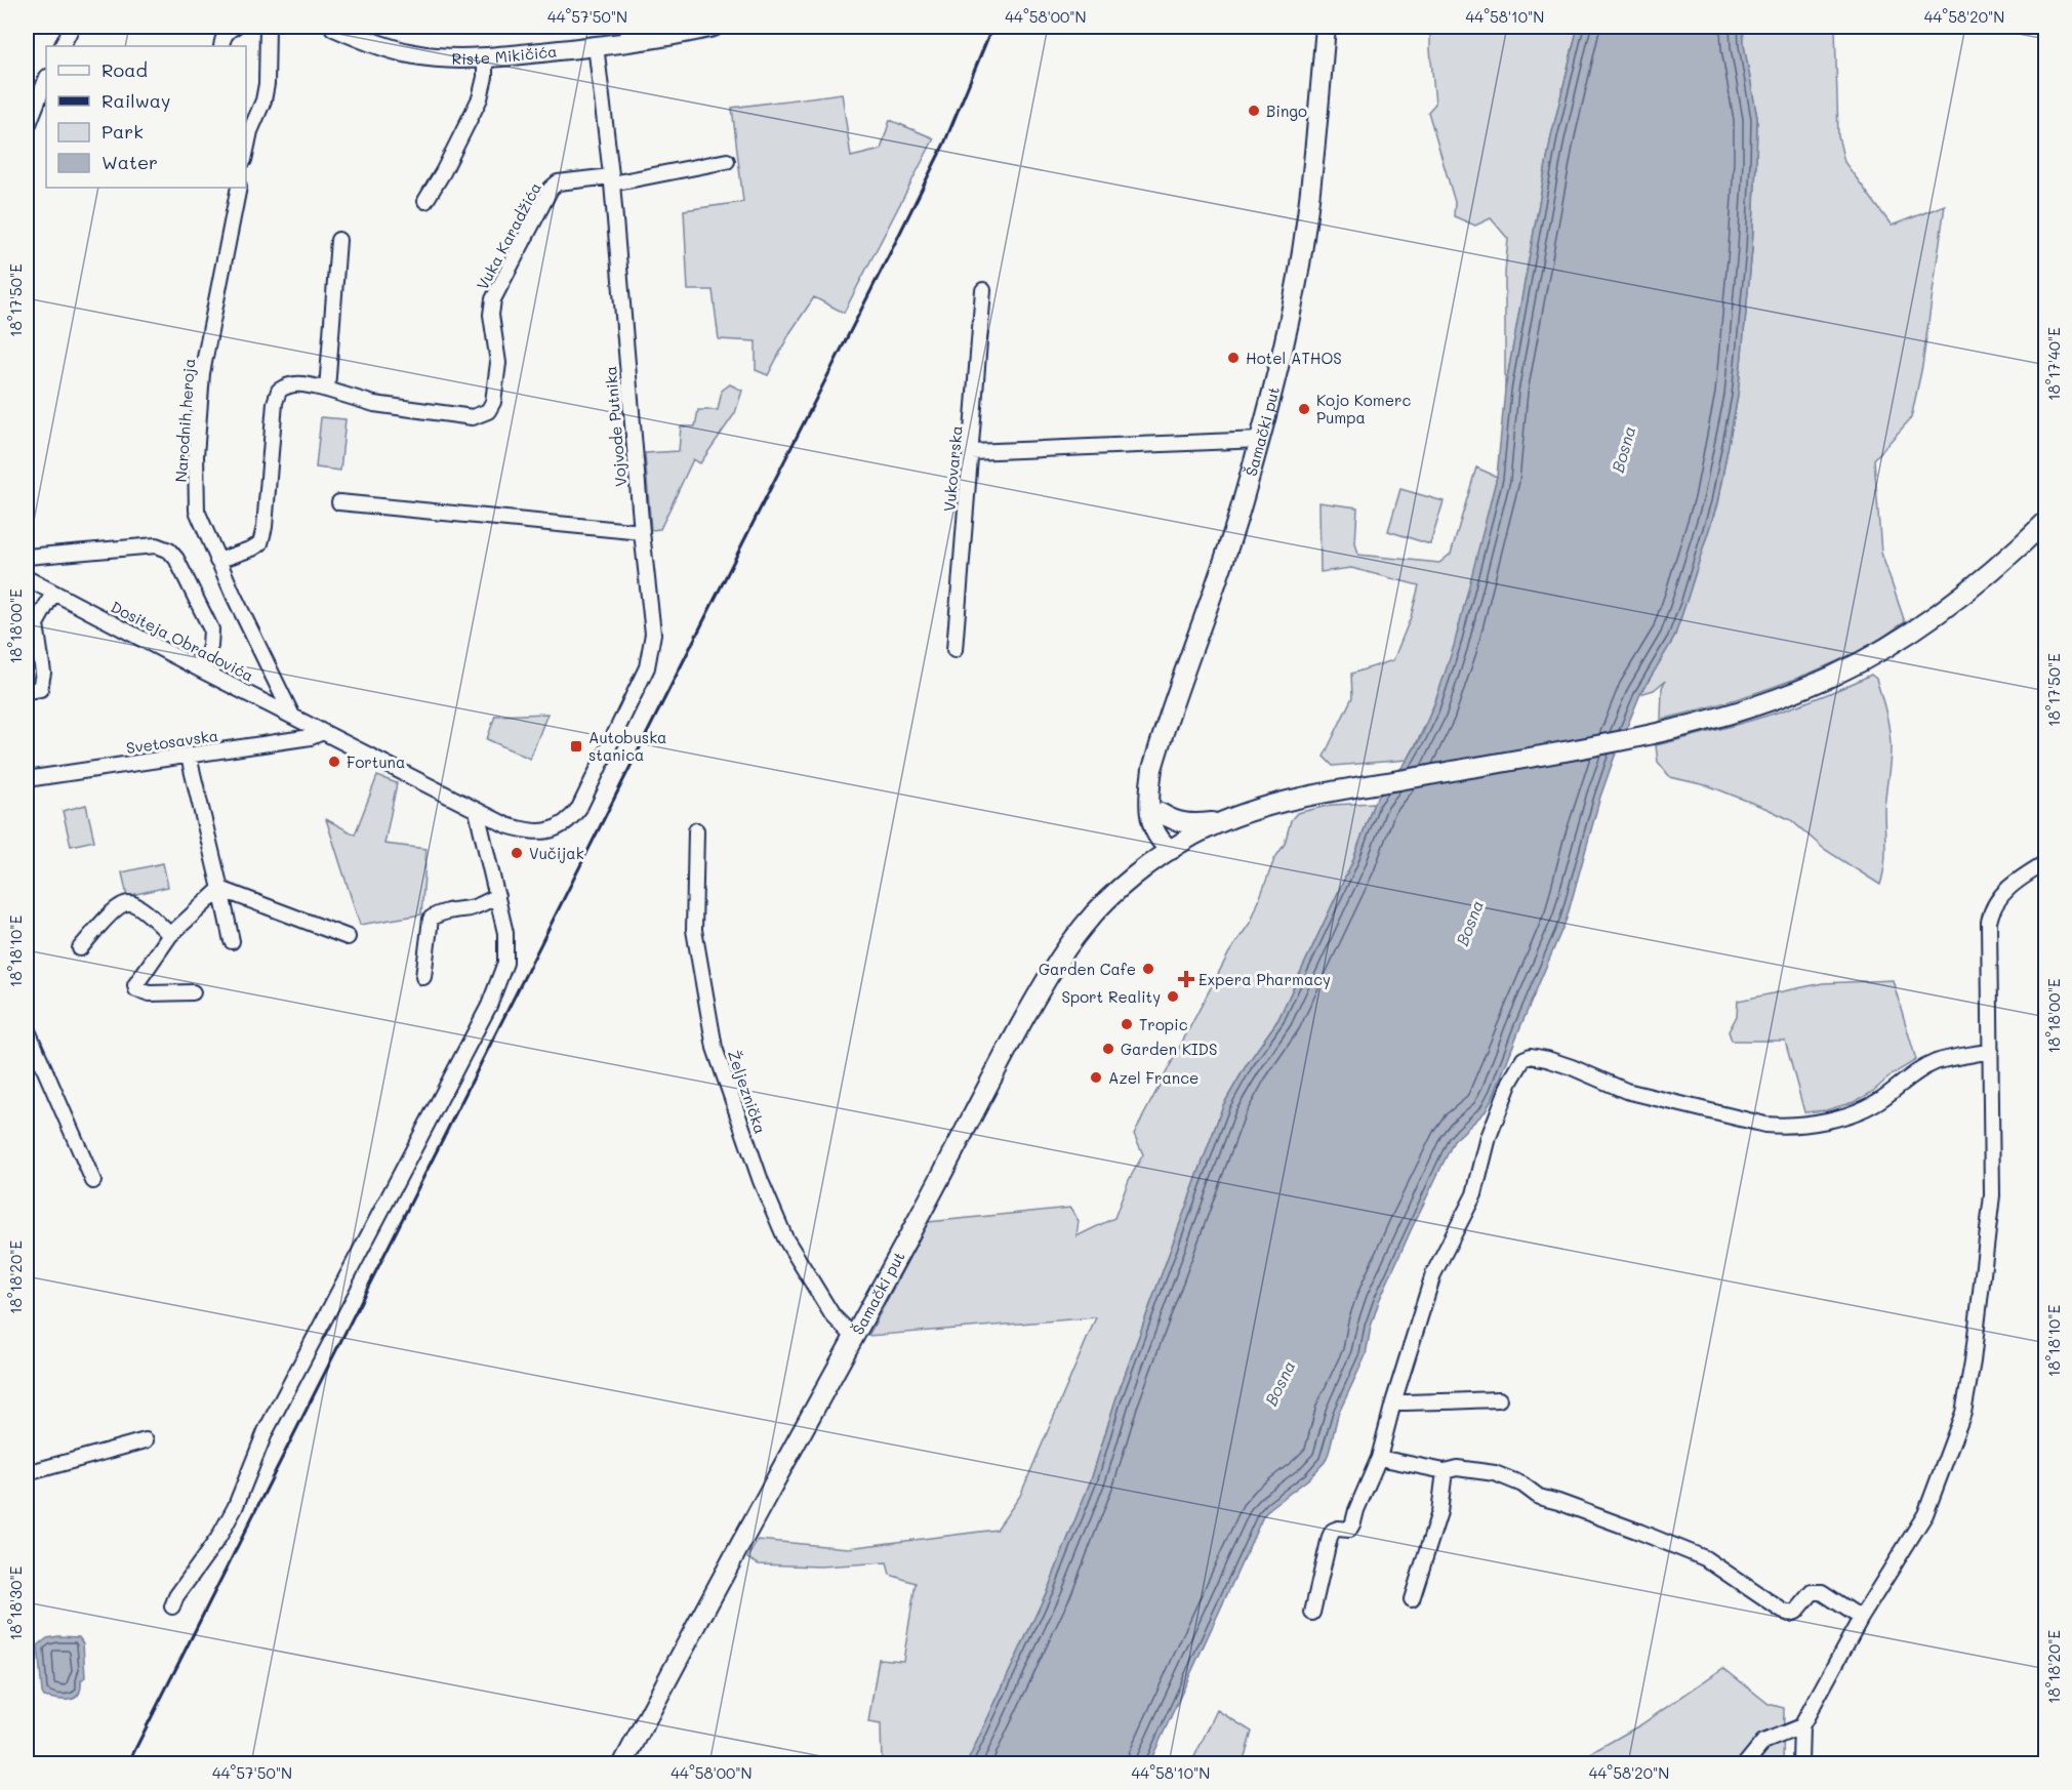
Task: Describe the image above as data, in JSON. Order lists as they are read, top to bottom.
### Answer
{
  "streets": {
    "main road": ["Riste Mikičića", "Šamački put"],
    "street": [
      "Vuka Karadžića",
      "Narodnih heroja",
      "Vojvode Putnika",
      "Vukovarska",
      "Dositeja Obradovića",
      "Svetosavska",
      "Željeznička"
    ]
  },
  "crossings": [
    ["Riste Mikičića", "Vojvode Putnika"],
    ["Vuka Karadžića", "Vojvode Putnika"],
    ["Narodnih heroja", "Dositeja Obradovića"],
    ["Vojvode Putnika", "Dositeja Obradovića"],
    ["Šamački put", "Željeznička"],
    ["Dositeja Obradovića", "Svetosavska"]
  ],
  "water": ["Bosna"],
  "places": {
    "other": [
      "Bingo",
      "Hotel ATHOS",
      "Kojo Komerc Pumpa",
      "Fortuna",
      "Vučijak",
      "Garden Cafe",
      "Sport Reality",
      "Tropic",
      "Garden KIDS",
      "Azel France"
    ],
    "transit": ["Autobuska stanica"],
    "health": ["Expera Pharmacy"]
  },
  "legend": [
    "Road",
    "Railway",
    "Park",
    "Water"
  ],
  "coordinates": [
    "44°57'50\"N",
    "44°58'00\"N",
    "44°58'10\"N",
    "44°58'20\"N",
    "18°17'50\"E",
    "18°17'40\"E",
    "18°18'00\"E",
    "18°18'10\"E",
    "18°18'20\"E",
    "18°18'30\"E"
  ]
}
